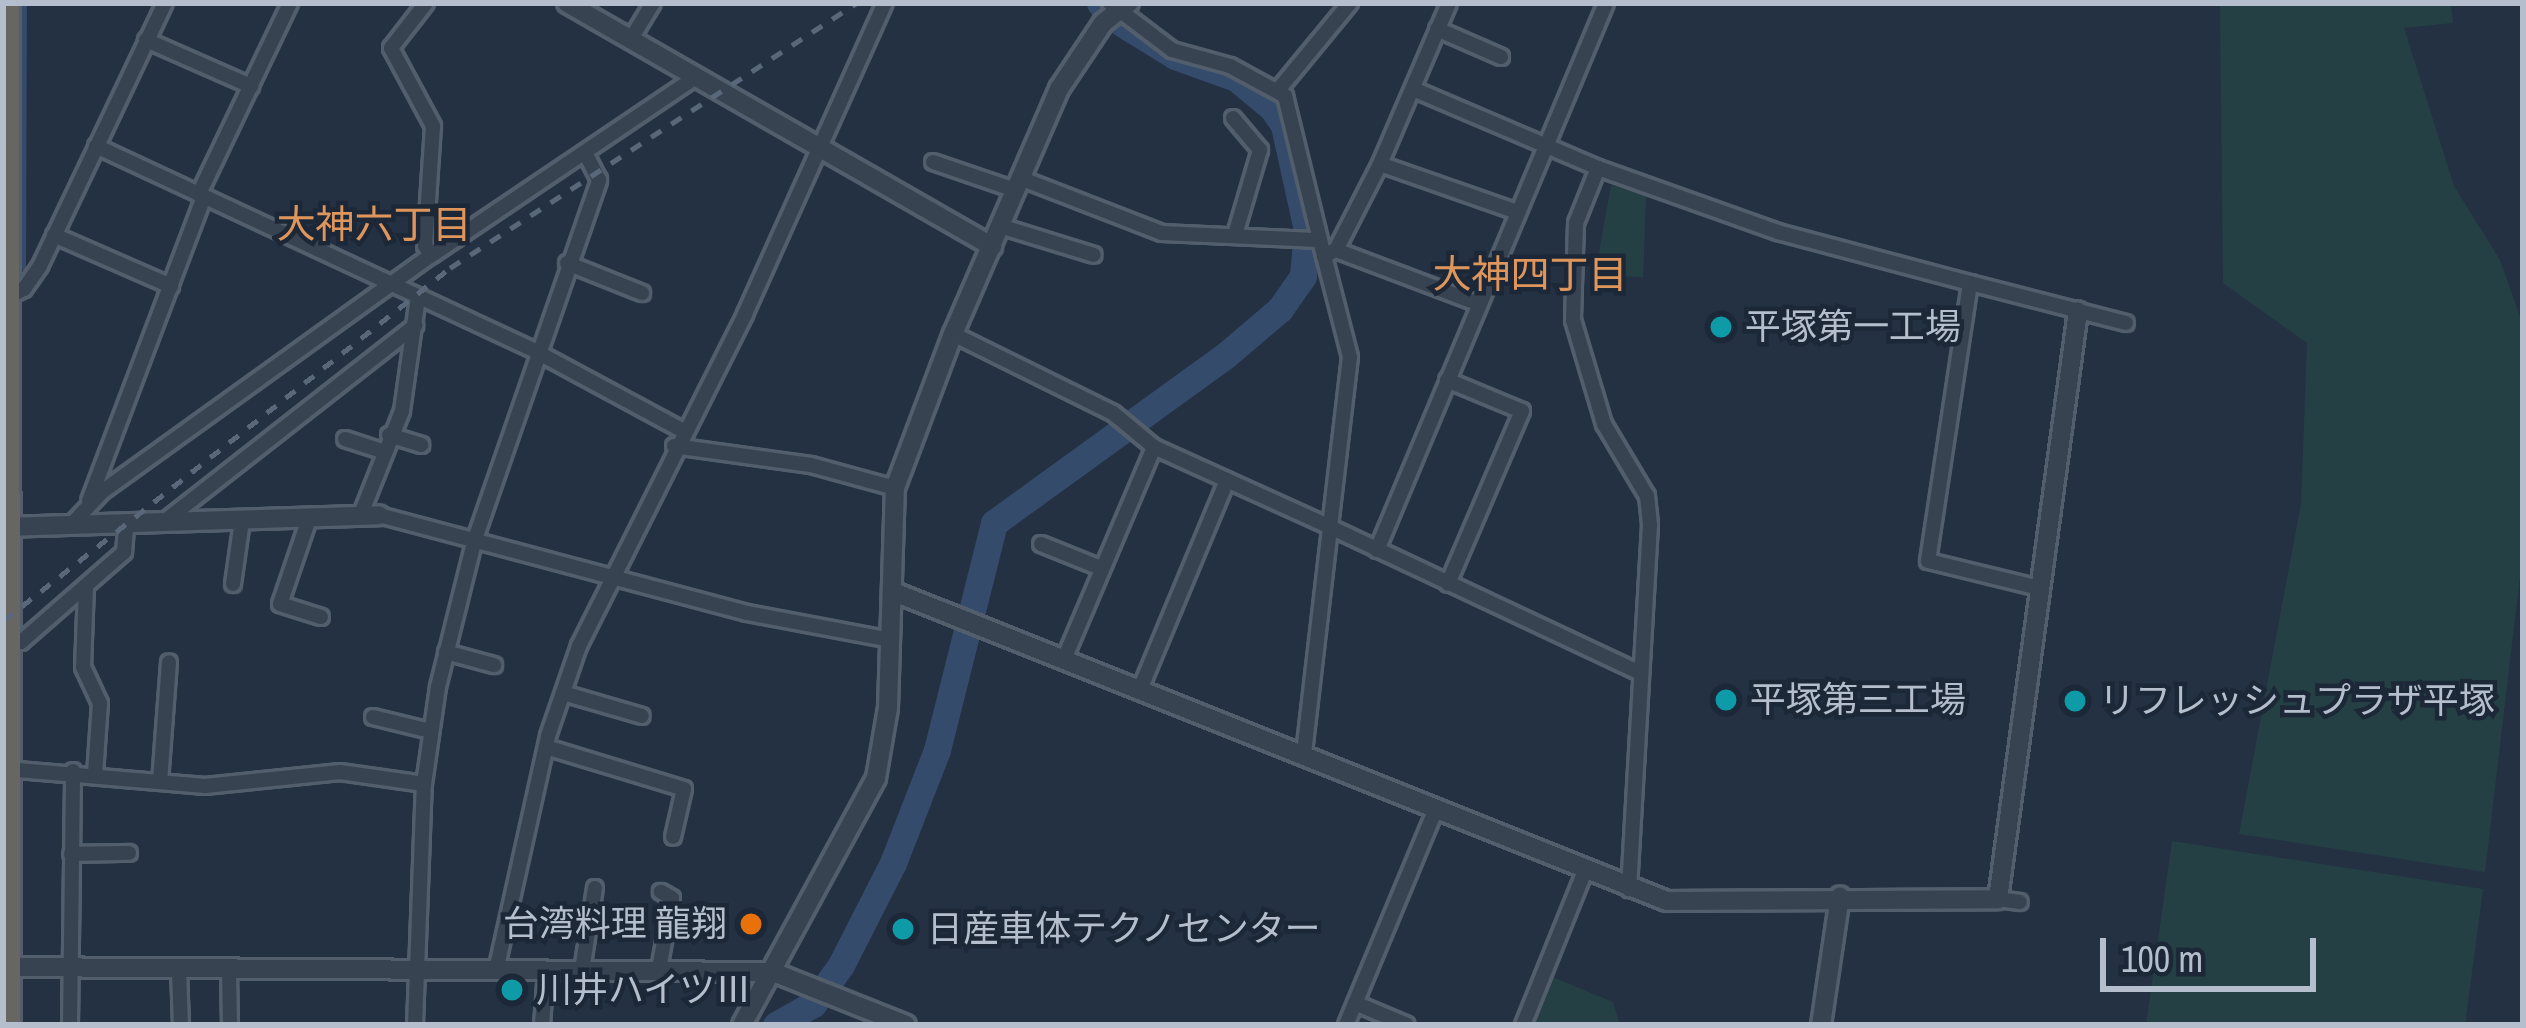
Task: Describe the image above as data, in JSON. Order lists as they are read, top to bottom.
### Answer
{
  "districts": ["大神六丁目", "大神四丁目"],
  "places": [
    "平塚第一工場",
    "平塚第三工場",
    "リフレッシュプラザ平塚",
    "台湾料理 龍翔",
    "日産車体テクノセンター",
    "川井ハイツⅢ"
  ],
  "scale_bar": "100 m"
}
